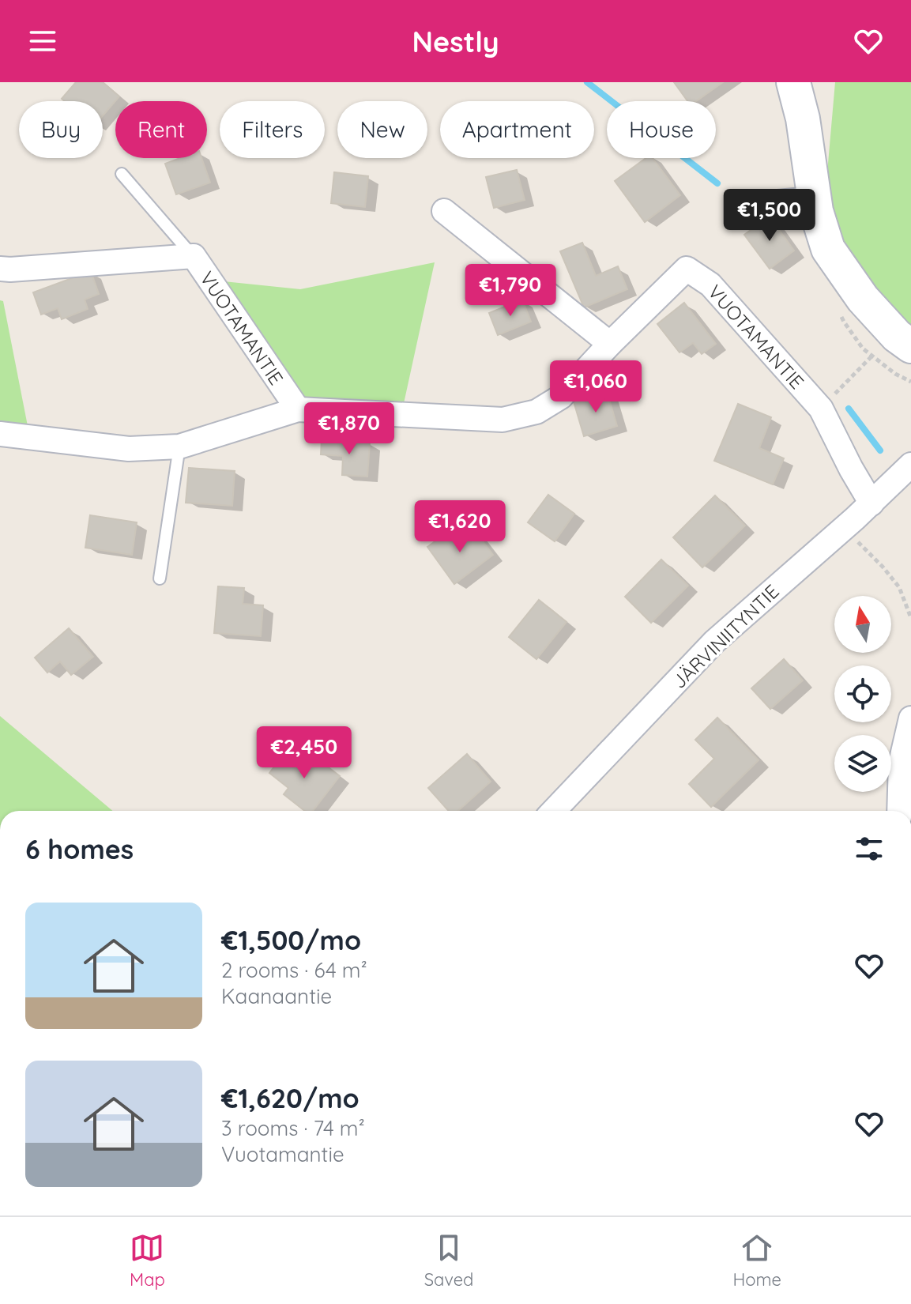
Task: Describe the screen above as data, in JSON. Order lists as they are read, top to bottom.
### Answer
{
  "streets": {
    "street": ["VUOTAMANTIE", "JÄRVINIITYNTIE"]
  },
  "crossings": [
    ["VUOTAMANTIE", "JÄRVINIITYNTIE"]
  ],
  "north": "top",
  "page": {
    "header": "Nestly",
    "chip": [
      "Buy",
      "Rent",
      "Filters",
      "New",
      "Apartment",
      "House"
    ],
    "price": [
      "€1,500",
      "€1,790",
      "€1,060",
      "€1,870",
      "€1,620",
      "€2,450"
    ],
    "heading": "6 homes",
    "list": [
      {
        "name": "€1,500/mo",
        "note": "2 rooms · 64 m² · Kaanaantie"
      },
      {
        "name": "€1,620/mo",
        "note": "3 rooms · 74 m² · Vuotamantie"
      }
    ],
    "tabs": ["Map", "Saved", "Home"]
  }
}
